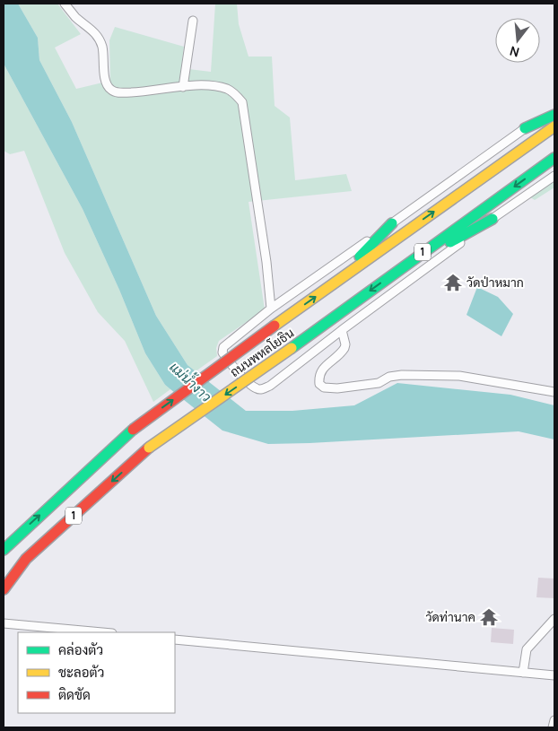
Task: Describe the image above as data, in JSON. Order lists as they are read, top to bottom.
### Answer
{
  "streets": {
    "highway": ["1", "ถนนพหลโยธิน"]
  },
  "water": ["แม่น้ำงาว"],
  "places": {
    "temple": ["วัดป่าหมาก", "วัดท่านาค"]
  },
  "legend": ["คล่องตัว", "ชะลอตัว", "ติดขัด"],
  "north": "bottom"
}
